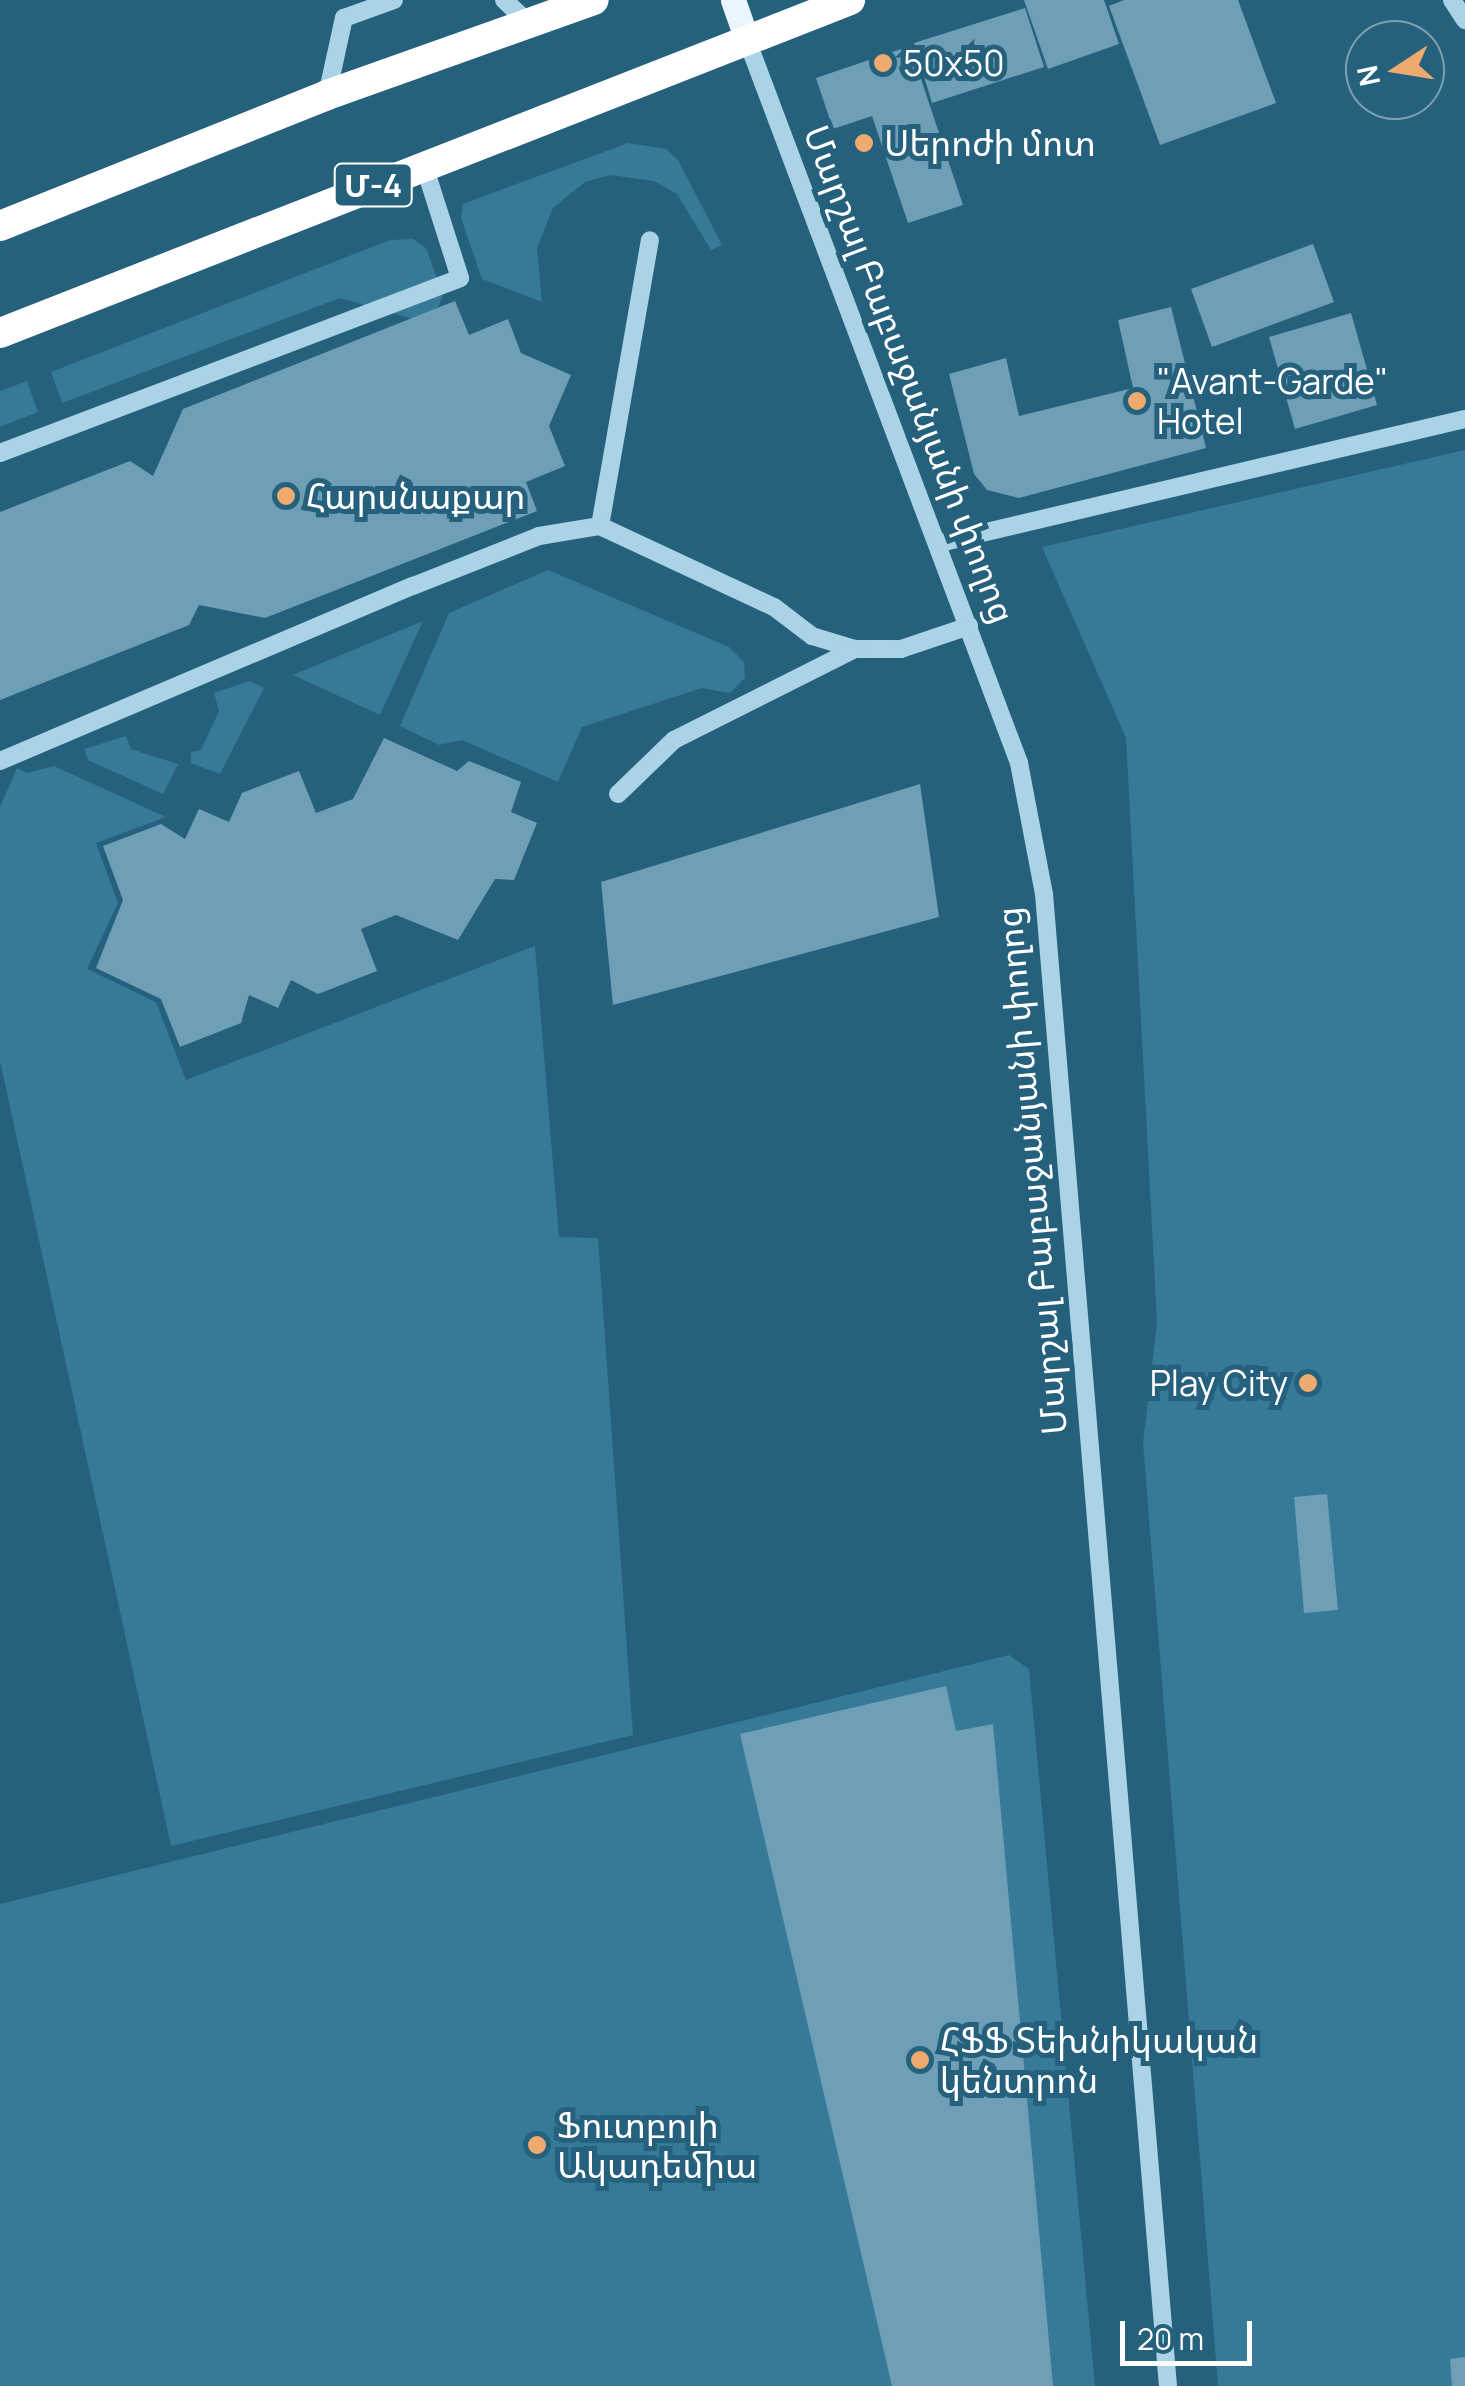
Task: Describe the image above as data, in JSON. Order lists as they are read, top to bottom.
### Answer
{
  "streets": {
    "highway": ["Մ-4"],
    "main road": ["Մարշալ Բաբաջանյանի փողոց"]
  },
  "crossings": [
    ["Մ-4", "Մարշալ Բաբաջանյանի փողոց"]
  ],
  "places": [
    "50x50",
    "Սերոժի մոտ",
    "\"Avant-Garde\" Hotel",
    "Հարսնաքար",
    "Play City",
    "ՀՖՖ Տեխնիկական կենտրոն",
    "Ֆուտբոլի Ակադեմիա"
  ],
  "scale_bar": "20 m",
  "north": "left"
}
